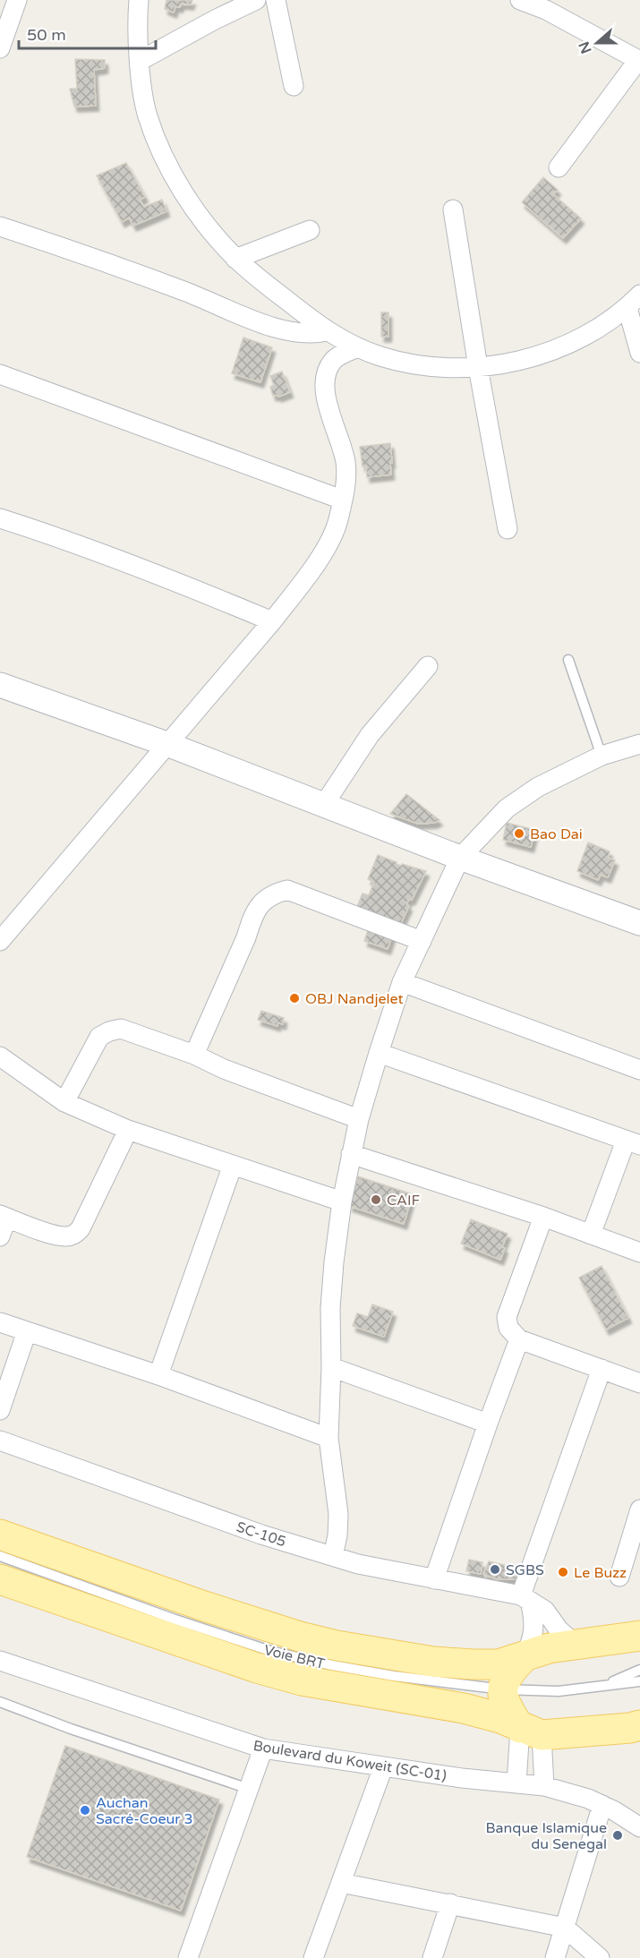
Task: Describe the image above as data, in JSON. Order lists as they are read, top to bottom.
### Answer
{
  "streets": {
    "street": ["SC-105", "Boulevard du Koweit (SC-01)"],
    "lane": ["Voie BRT"]
  },
  "places": [
    "Bao Dai",
    "OBJ Nandjelet",
    "CAIF",
    "SGBS",
    "Le Buzz",
    "Auchan Sacré-Coeur 3",
    "Banque Islamique du Senegal"
  ],
  "scale_bar": "50 m",
  "north": "left"
}
